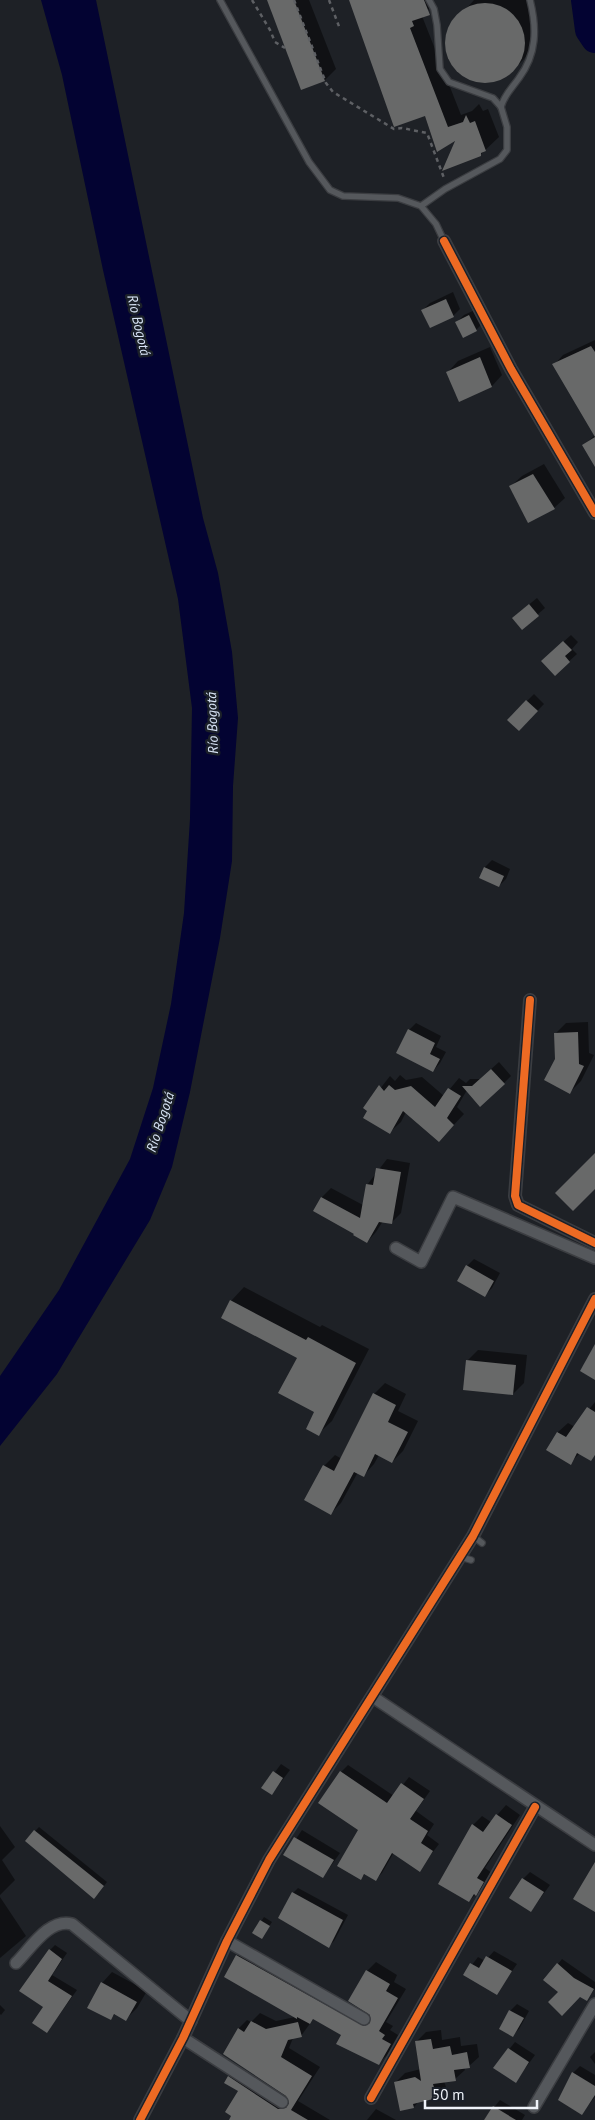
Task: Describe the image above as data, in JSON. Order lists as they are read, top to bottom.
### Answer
{
  "water": ["Río Bogotá"],
  "scale_bar": "50 m"
}
